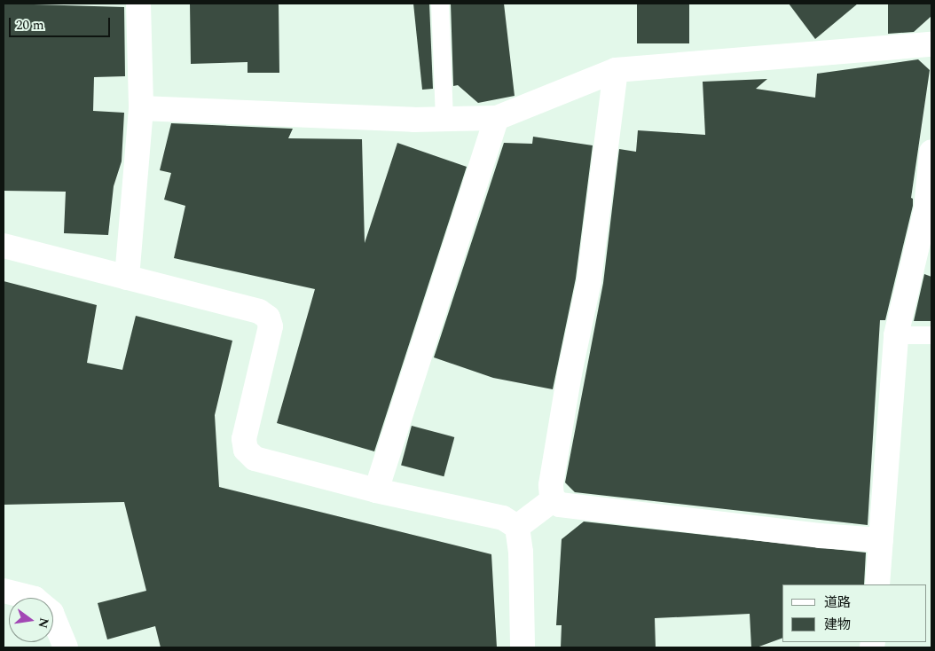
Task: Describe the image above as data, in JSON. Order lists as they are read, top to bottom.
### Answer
{
  "legend": ["道路", "建物"],
  "scale_bar": "20 m",
  "north": "right"
}
